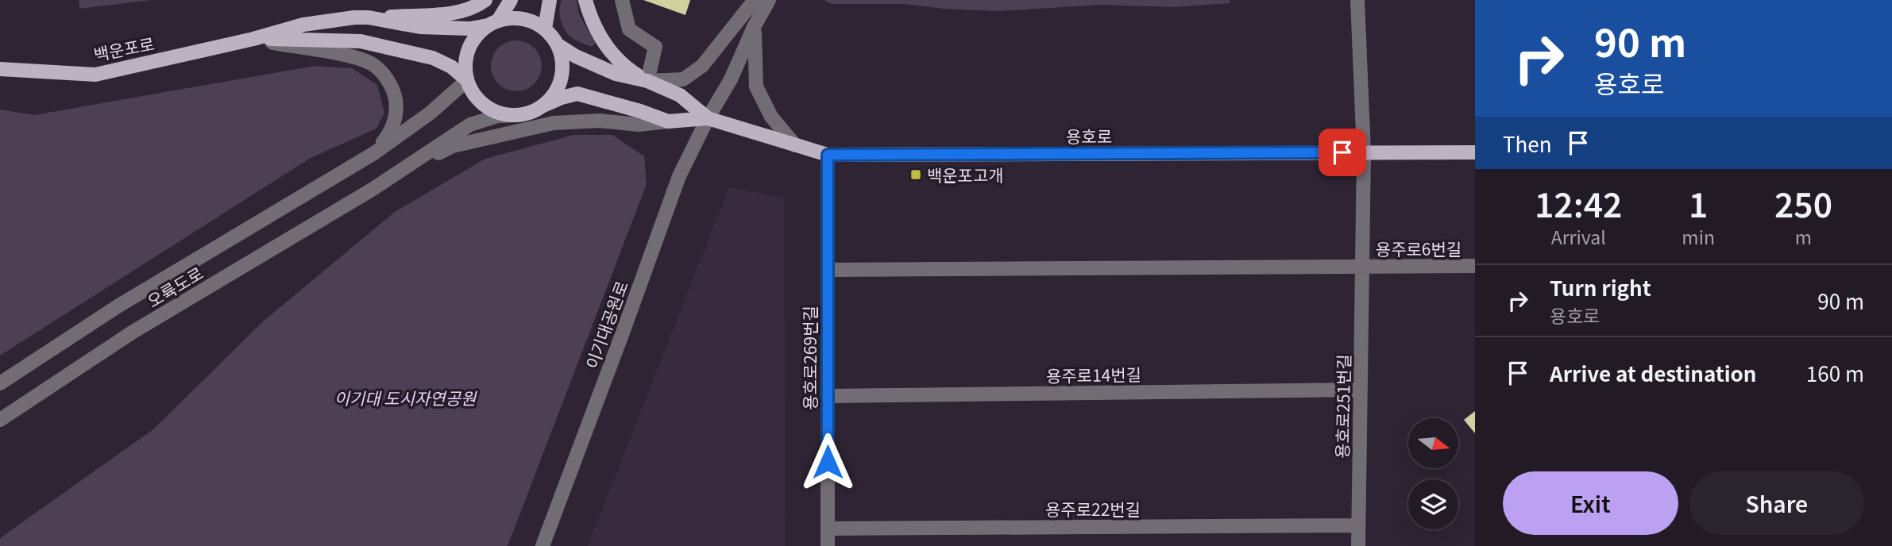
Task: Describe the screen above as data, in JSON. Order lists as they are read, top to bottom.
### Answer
{
  "streets": {
    "main road": ["백운포로", "용호로"],
    "street": [
      "용주로6번길",
      "오륙도로",
      "이기대공원로",
      "용호로269번길",
      "용주로14번길",
      "용호로251번길",
      "용주로22번길"
    ]
  },
  "crossings": [
    ["용호로", "이기대공원로"],
    ["용호로", "용호로269번길"],
    ["용호로", "용호로251번길"],
    ["용주로6번길", "용호로251번길"],
    ["용호로269번길", "용주로14번길"],
    ["용호로269번길", "용주로22번길"],
    ["용주로14번길", "용호로251번길"],
    ["용호로251번길", "용주로22번길"]
  ],
  "parks": ["이기대 도시자연공원"],
  "places": {
    "transit": ["백운포고개"]
  },
  "north": "right",
  "page": {
    "turn": ["90 m", "용호로"],
    "then": "Then",
    "eta": [
      "12:42",
      "Arrival",
      "1",
      "min",
      "250",
      "m"
    ],
    "list": [
      {
        "name": "Turn right",
        "note": "용호로",
        "value": "90 m"
      },
      {
        "name": "Arrive at destination",
        "value": "160 m"
      }
    ],
    "buttons": ["Exit", "Share"]
  }
}
